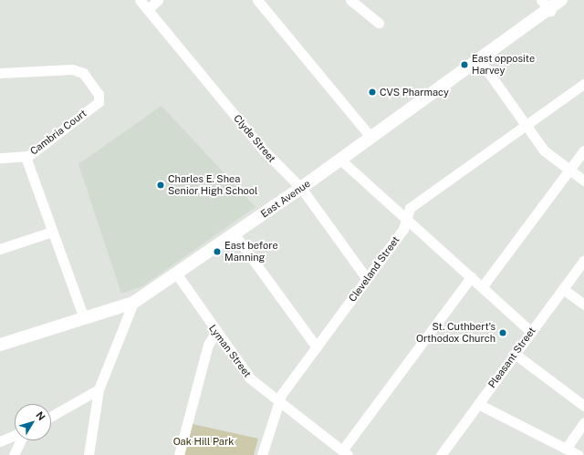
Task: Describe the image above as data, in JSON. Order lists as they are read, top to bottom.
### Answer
{
  "streets": {
    "main road": ["East Avenue"],
    "street": [
      "Cambria Court",
      "Clyde Street",
      "Cleveland Street",
      "Lyman Street",
      "Pleasant Street"
    ]
  },
  "crossings": [
    ["Cambria Court", "East Avenue"],
    ["Clyde Street", "East Avenue"],
    ["Clyde Street", "Cleveland Street"],
    ["East Avenue", "Lyman Street"],
    ["Cleveland Street", "Lyman Street"]
  ],
  "parks": ["Oak Hill Park"],
  "places": [
    "East opposite Harvey",
    "CVS Pharmacy",
    "Charles E. Shea Senior High School",
    "East before Manning",
    "St. Cuthbert's Orthodox Church"
  ],
  "north": "top right"
}
